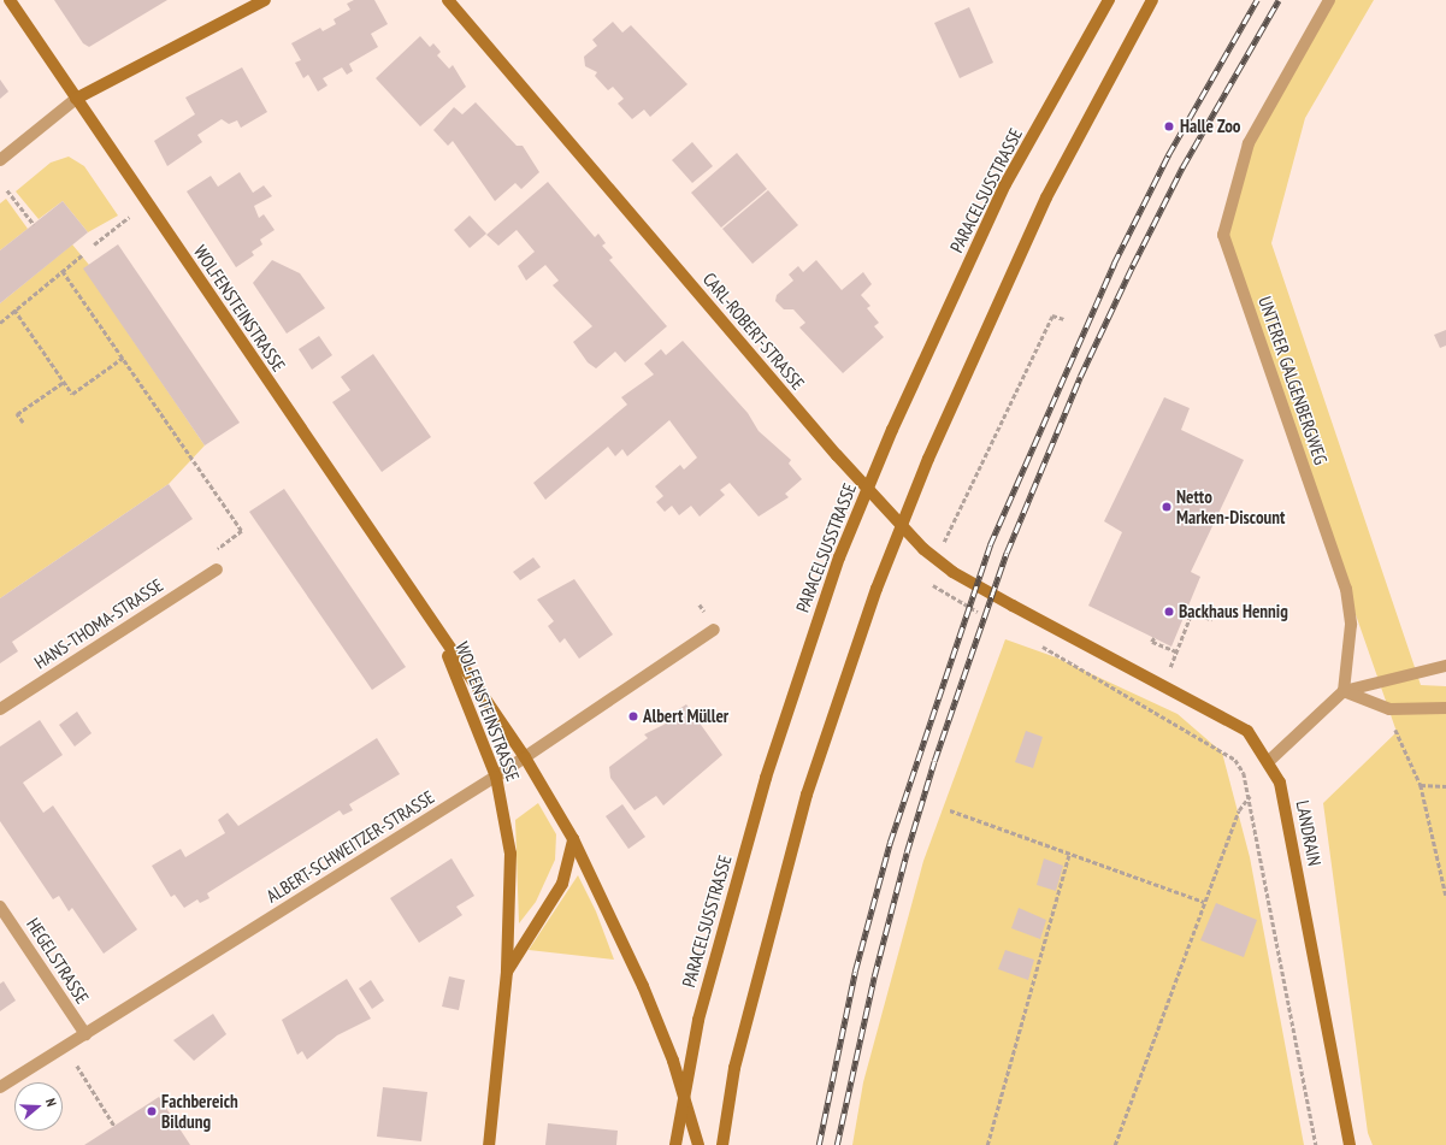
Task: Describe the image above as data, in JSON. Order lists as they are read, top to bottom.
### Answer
{
  "streets": {
    "main road": [
      "PARACELSUSSTRASSE",
      "WOLFENSTEINSTRASSE",
      "CARL-ROBERT-STRASSE",
      "LANDRAIN"
    ],
    "street": [
      "UNTERER GALGENBERGWEG",
      "HANS-THOMA-STRASSE",
      "ALBERT-SCHWEITZER-STRASSE",
      "HEGELSTRASSE"
    ]
  },
  "crossings": [
    ["WOLFENSTEINSTRASSE", "ALBERT-SCHWEITZER-STRASSE"],
    ["CARL-ROBERT-STRASSE", "LANDRAIN"],
    ["ALBERT-SCHWEITZER-STRASSE", "HEGELSTRASSE"]
  ],
  "places": [
    "Halle Zoo",
    "Netto Marken-Discount",
    "Backhaus Hennig",
    "Albert Müller",
    "Fachbereich Bildung"
  ],
  "north": "right"
}
